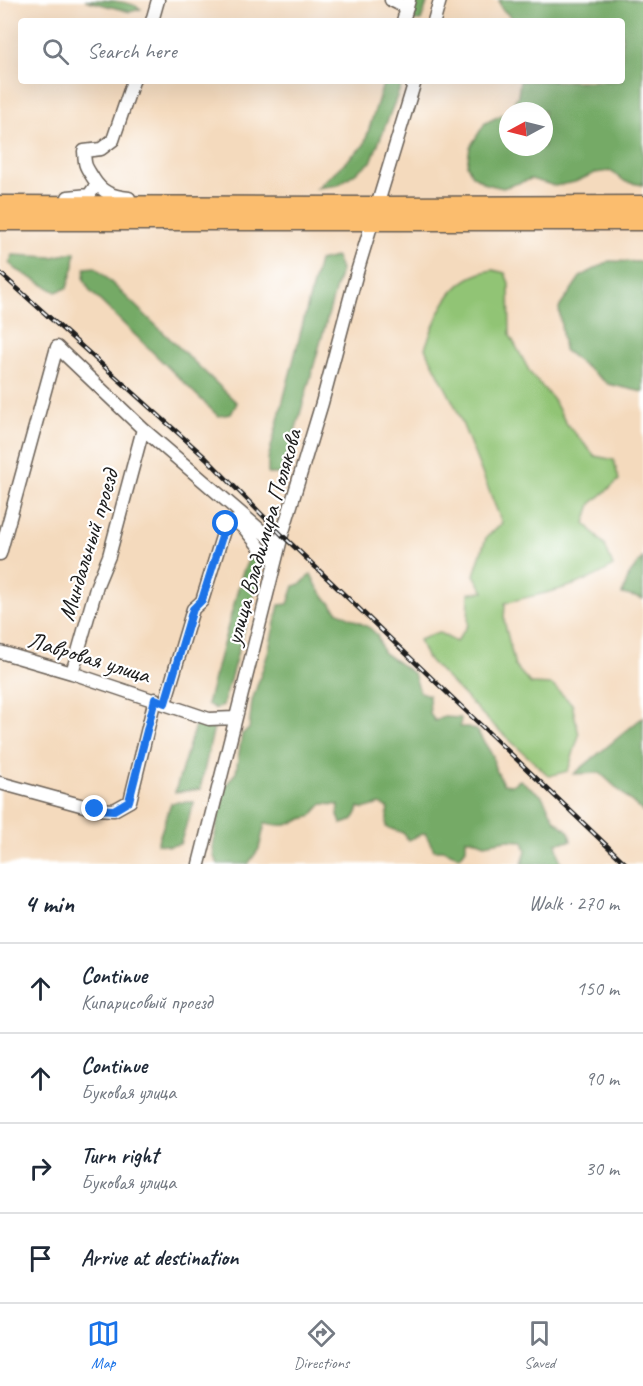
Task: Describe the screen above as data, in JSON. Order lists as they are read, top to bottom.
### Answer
{
  "streets": {
    "street": ["улица Владимира Полякова", "Миндальный проезд", "Лавровая улица"]
  },
  "crossings": [
    ["улица Владимира Полякова", "Лавровая улица"],
    ["Миндальный проезд", "Лавровая улица"]
  ],
  "north": "left",
  "page": {
    "search": "Search here",
    "heading": ["4 min", "Walk · 270 m"],
    "list": [
      ["Continue", "Кипарисовый проезд", "150 m"],
      ["Continue", "Буковая улица", "90 m"],
      ["Turn right", "Буковая улица", "30 m"],
      "Arrive at destination"
    ],
    "nav": ["Map", "Directions", "Saved"]
  }
}
